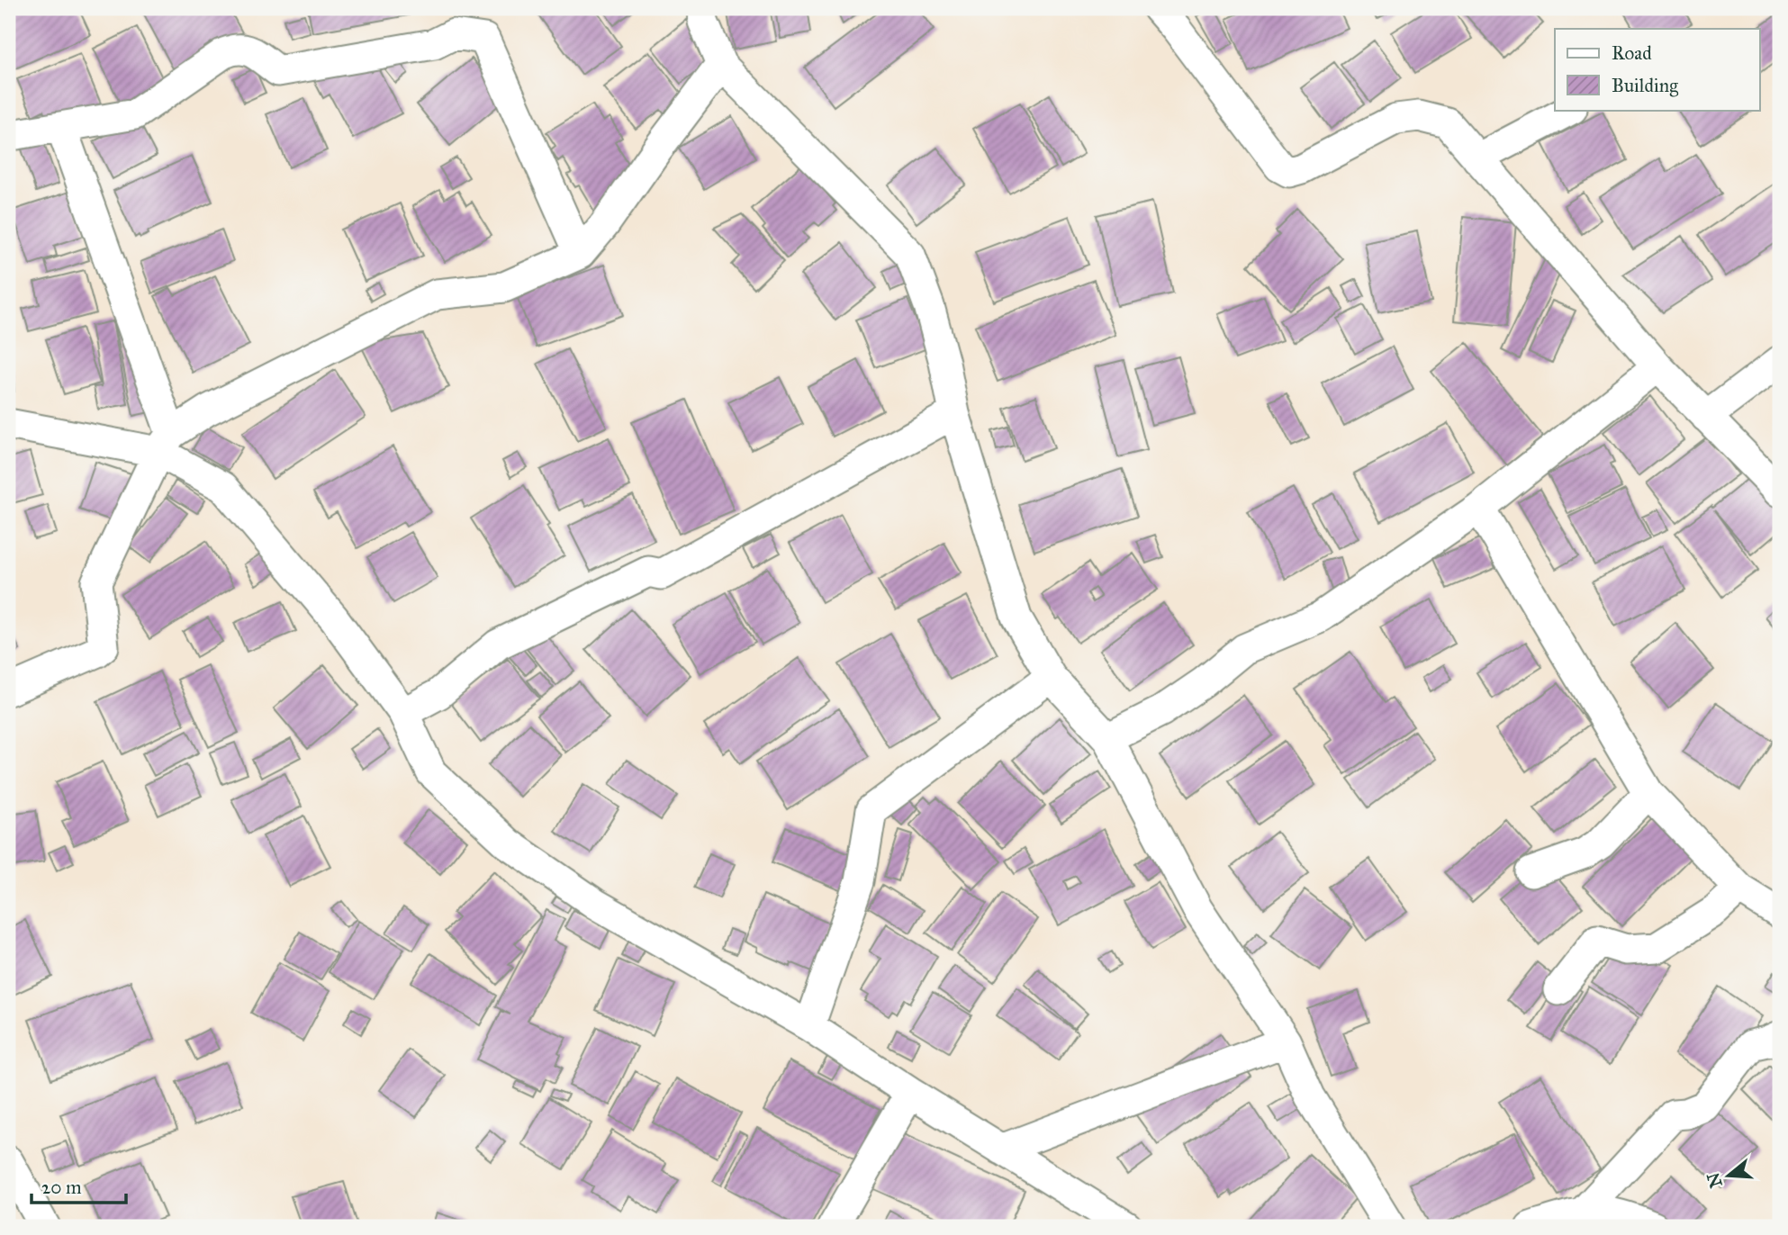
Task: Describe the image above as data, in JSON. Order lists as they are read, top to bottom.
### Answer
{
  "legend": ["Road", "Building"],
  "scale_bar": "20 m",
  "north": "left"
}
